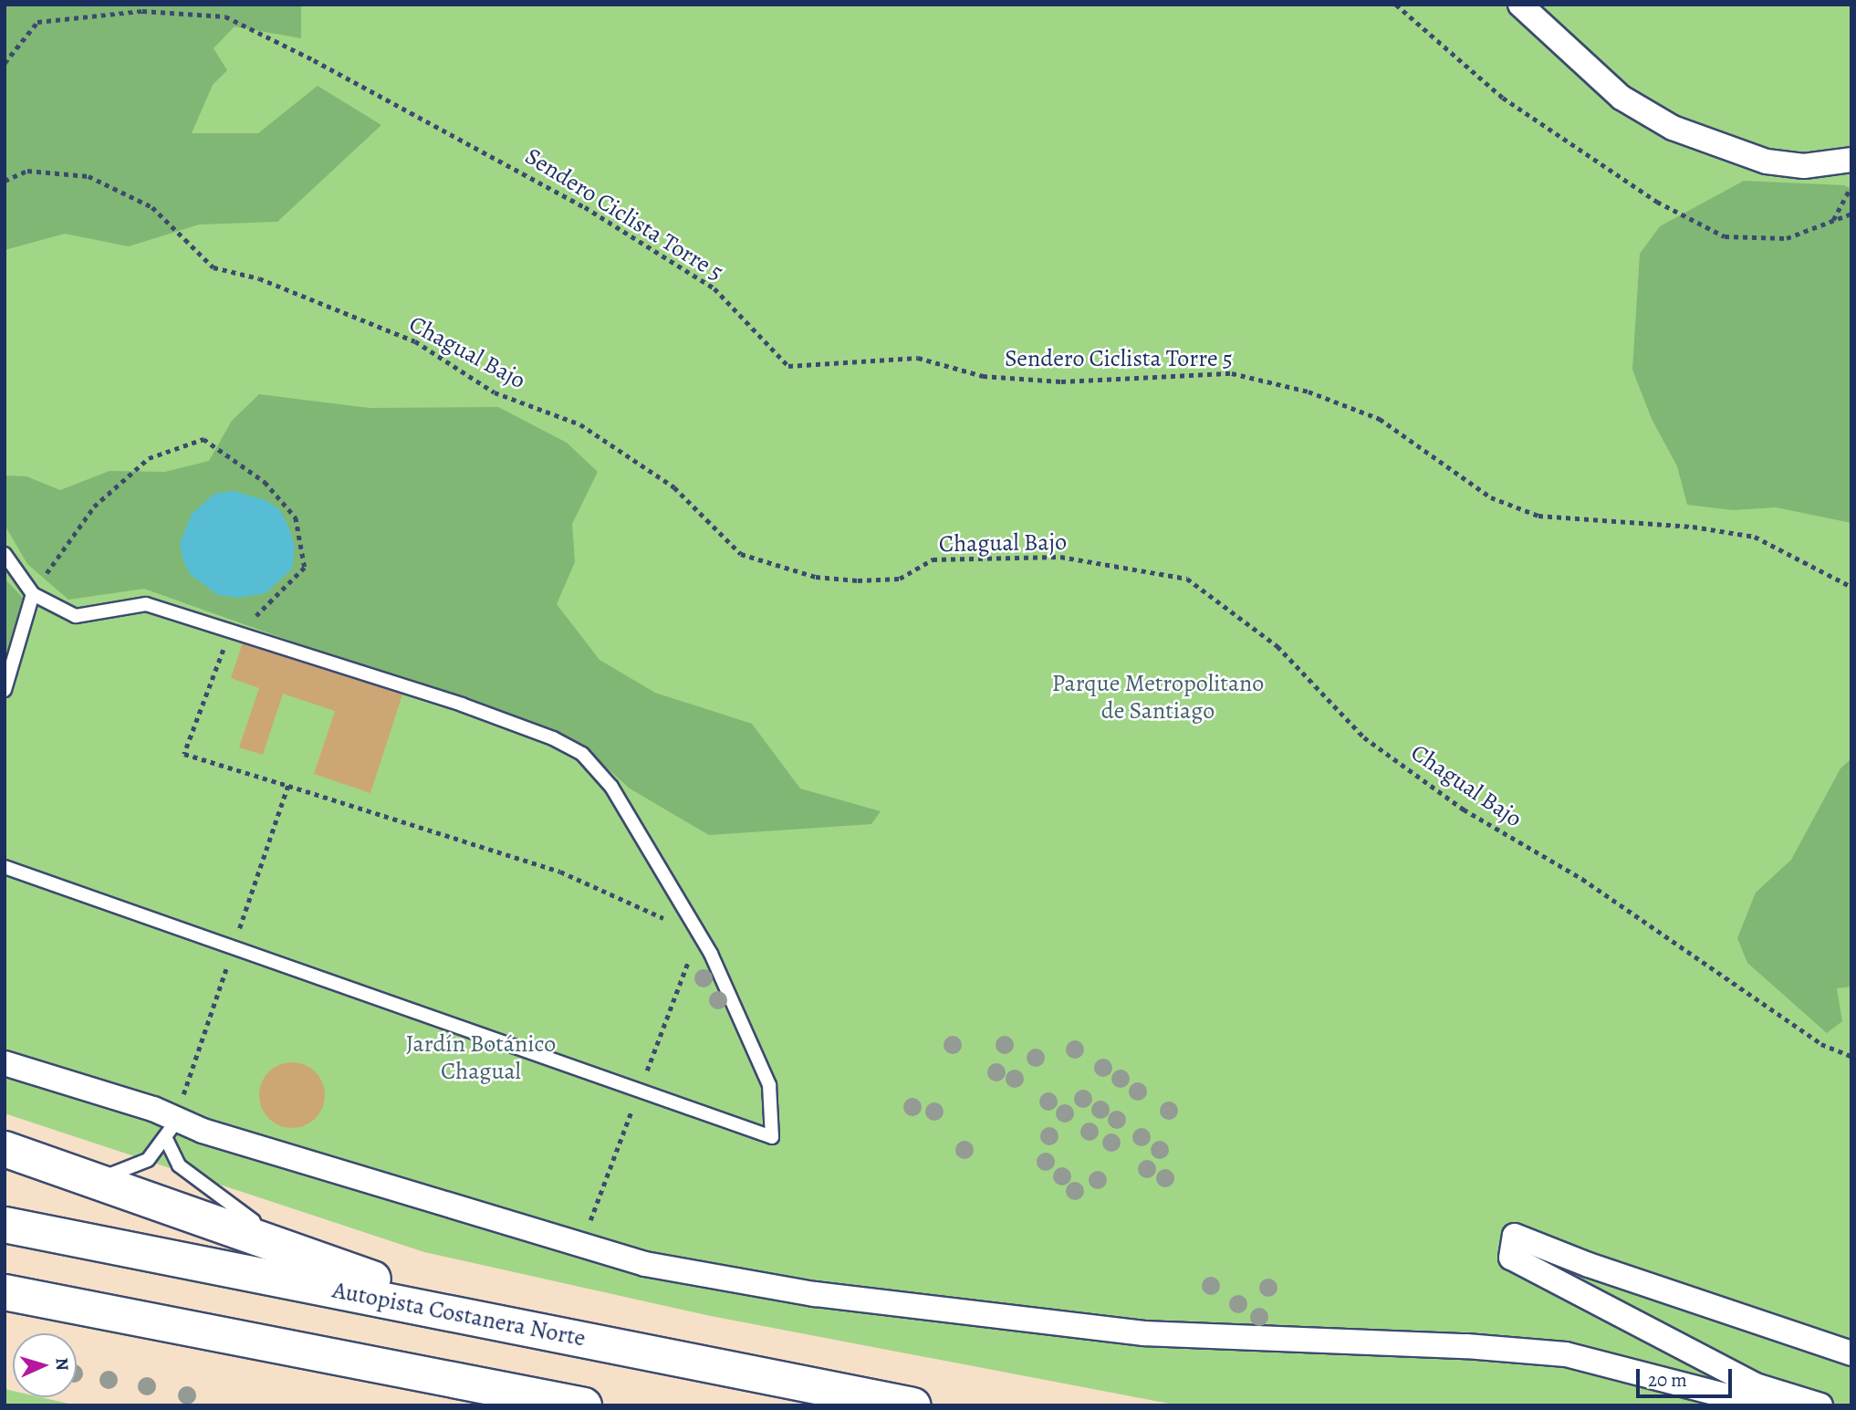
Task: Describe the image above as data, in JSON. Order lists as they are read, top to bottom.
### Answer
{
  "streets": {
    "highway": ["Autopista Costanera Norte"],
    "path": ["Sendero Ciclista Torre 5", "Chagual Bajo"]
  },
  "parks": ["Parque Metropolitano de Santiago", "Jardín Botánico Chagual"],
  "scale_bar": "20 m",
  "north": "right"
}
